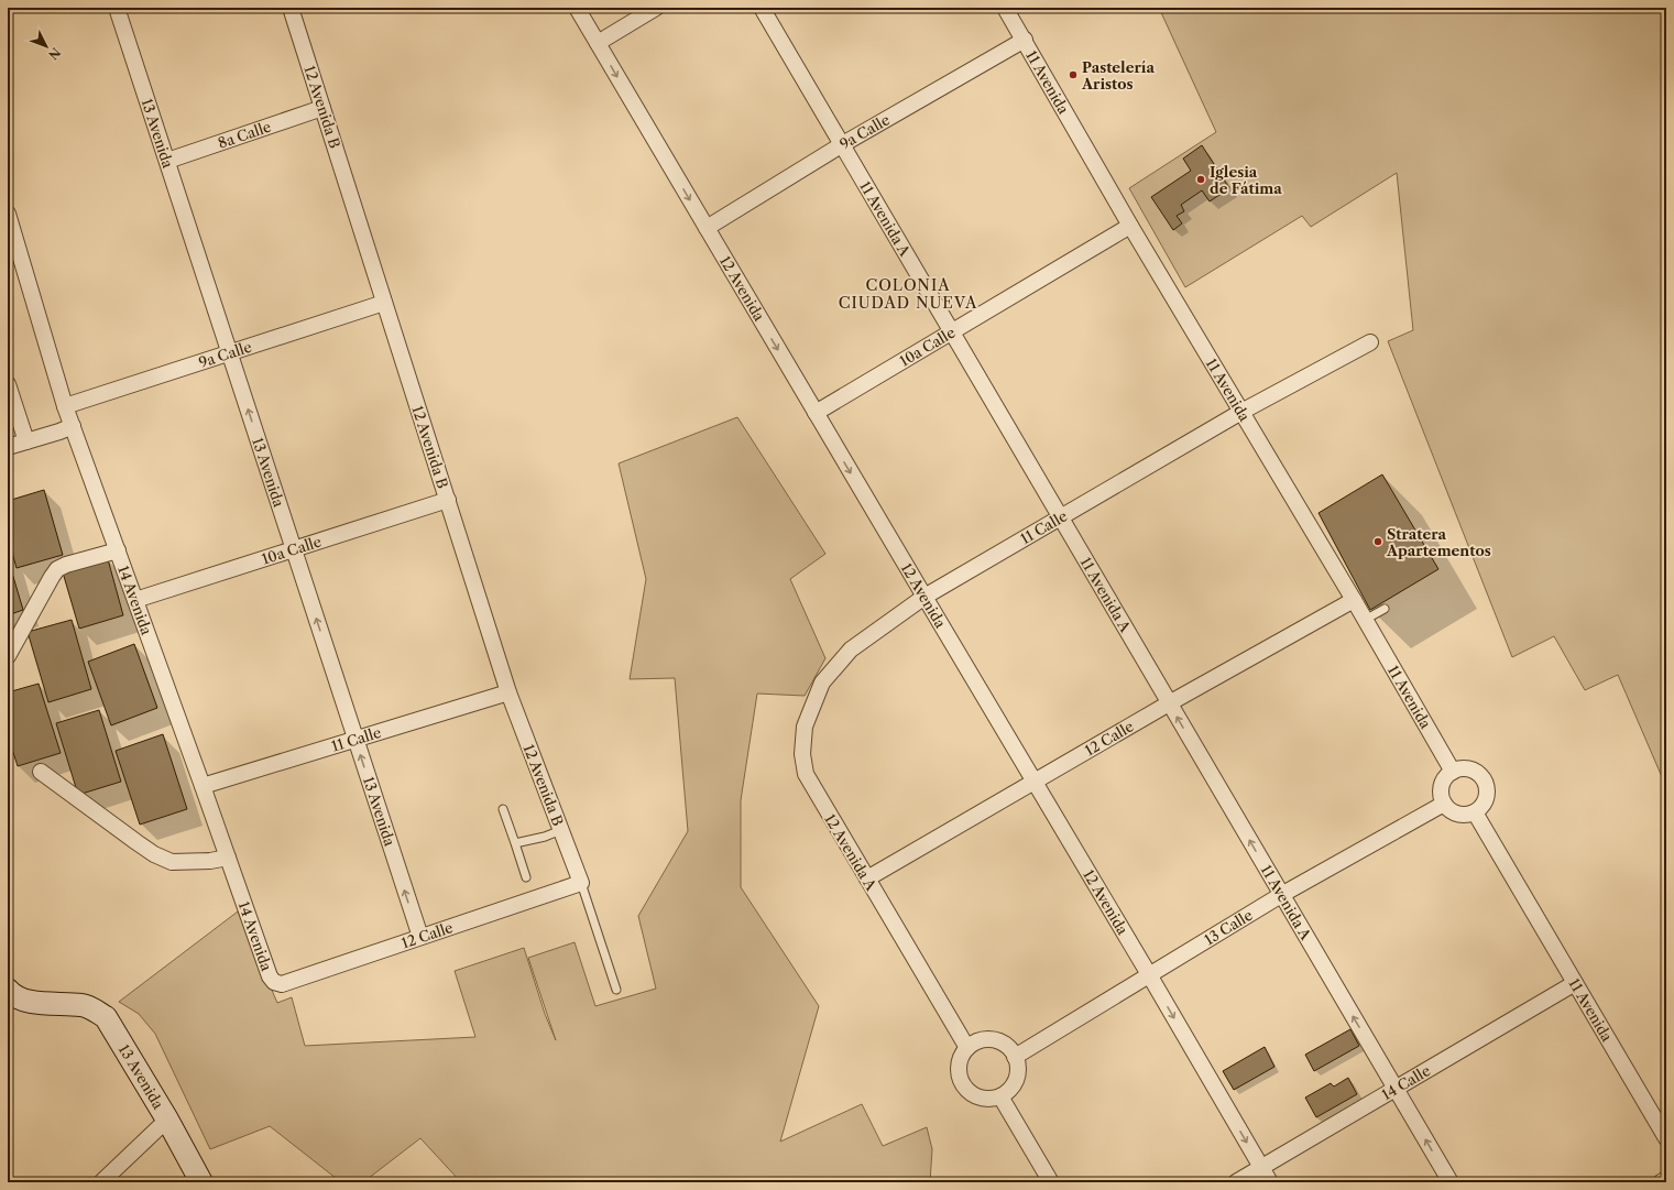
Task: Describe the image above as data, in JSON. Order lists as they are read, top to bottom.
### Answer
{
  "streets": {
    "street": [
      "11 Avenida",
      "12 Avenida B",
      "9a Calle",
      "13 Avenida",
      "8a Calle",
      "11 Avenida A",
      "12 Avenida",
      "10a Calle",
      "11 Calle",
      "14 Avenida",
      "12 Calle",
      "12 Avenida A",
      "13 Calle",
      "14 Calle"
    ]
  },
  "crossings": [
    ["11 Avenida", "9a Calle"],
    ["11 Avenida", "10a Calle"],
    ["11 Avenida", "11 Calle"],
    ["11 Avenida", "12 Calle"],
    ["11 Avenida", "13 Calle"],
    ["11 Avenida", "14 Calle"],
    ["12 Avenida B", "9a Calle"],
    ["12 Avenida B", "8a Calle"],
    ["12 Avenida B", "10a Calle"],
    ["12 Avenida B", "11 Calle"],
    ["12 Avenida B", "12 Calle"],
    ["9a Calle", "13 Avenida"],
    ["9a Calle", "11 Avenida A"],
    ["9a Calle", "12 Avenida"],
    ["9a Calle", "14 Avenida"],
    ["13 Avenida", "8a Calle"],
    ["13 Avenida", "10a Calle"],
    ["13 Avenida", "11 Calle"],
    ["13 Avenida", "12 Calle"],
    ["11 Avenida A", "10a Calle"],
    ["11 Avenida A", "11 Calle"],
    ["11 Avenida A", "12 Calle"],
    ["11 Avenida A", "13 Calle"],
    ["11 Avenida A", "14 Calle"],
    ["12 Avenida", "10a Calle"],
    ["12 Avenida", "11 Calle"],
    ["12 Avenida", "12 Calle"],
    ["12 Avenida", "13 Calle"],
    ["12 Avenida", "14 Calle"],
    ["10a Calle", "14 Avenida"],
    ["11 Calle", "14 Avenida"],
    ["11 Calle", "12 Avenida A"],
    ["14 Avenida", "12 Calle"],
    ["12 Calle", "12 Avenida A"],
    ["12 Avenida A", "13 Calle"]
  ],
  "one_way": ["13 Avenida", "11 Avenida A", "12 Avenida"],
  "districts": ["COLONIA CIUDAD NUEVA"],
  "places": ["Pastelería Aristos", "Iglesia de Fátima", "Stratera Apartementos"],
  "north": "bottom right"
}
